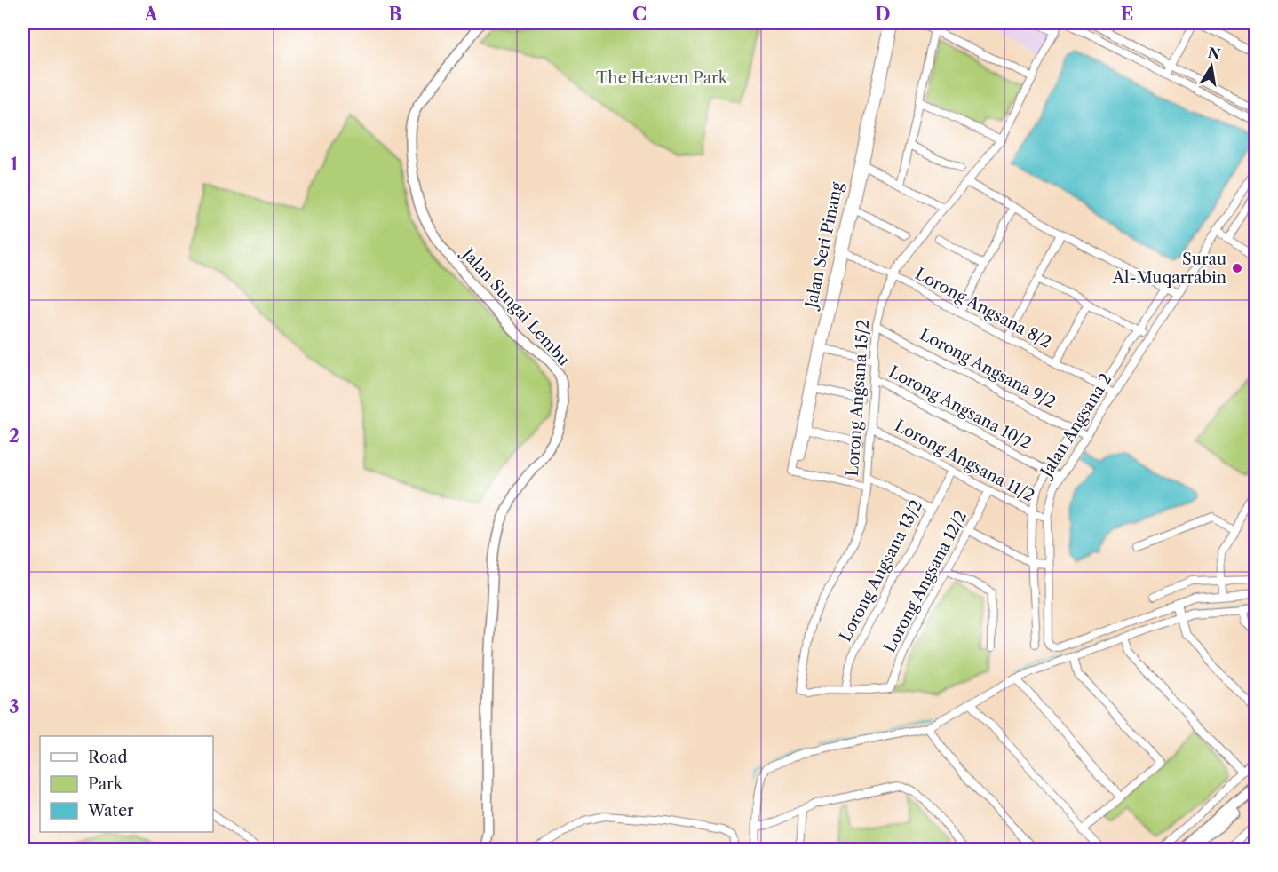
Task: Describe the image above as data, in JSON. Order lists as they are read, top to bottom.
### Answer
{
  "streets": {
    "main road": ["Jalan Sungai Lembu"],
    "street": [
      "Jalan Seri Pinang",
      "Lorong Angsana 8/2",
      "Lorong Angsana 9/2",
      "Lorong Angsana 15/2",
      "Lorong Angsana 10/2",
      "Jalan Angsana 2",
      "Lorong Angsana 11/2",
      "Lorong Angsana 13/2",
      "Lorong Angsana 12/2"
    ]
  },
  "crossings": [
    ["Jalan Seri Pinang", "Lorong Angsana 8/2"],
    ["Lorong Angsana 8/2", "Lorong Angsana 15/2"],
    ["Lorong Angsana 8/2", "Jalan Angsana 2"],
    ["Lorong Angsana 9/2", "Lorong Angsana 15/2"],
    ["Lorong Angsana 9/2", "Jalan Angsana 2"],
    ["Lorong Angsana 15/2", "Lorong Angsana 10/2"],
    ["Lorong Angsana 15/2", "Lorong Angsana 11/2"],
    ["Lorong Angsana 15/2", "Lorong Angsana 13/2"],
    ["Lorong Angsana 15/2", "Lorong Angsana 12/2"],
    ["Lorong Angsana 10/2", "Jalan Angsana 2"],
    ["Jalan Angsana 2", "Lorong Angsana 11/2"],
    ["Lorong Angsana 11/2", "Lorong Angsana 13/2"],
    ["Lorong Angsana 11/2", "Lorong Angsana 12/2"],
    ["Lorong Angsana 13/2", "Lorong Angsana 12/2"]
  ],
  "parks": ["The Heaven Park"],
  "places": ["Surau Al-Muqarrabin"],
  "legend": ["Road", "Park", "Water"],
  "north": "top",
  "grid": {
    "columns": [
      "A",
      "B",
      "C",
      "D",
      "E"
    ],
    "rows": ["1", "2", "3"]
  }
}
